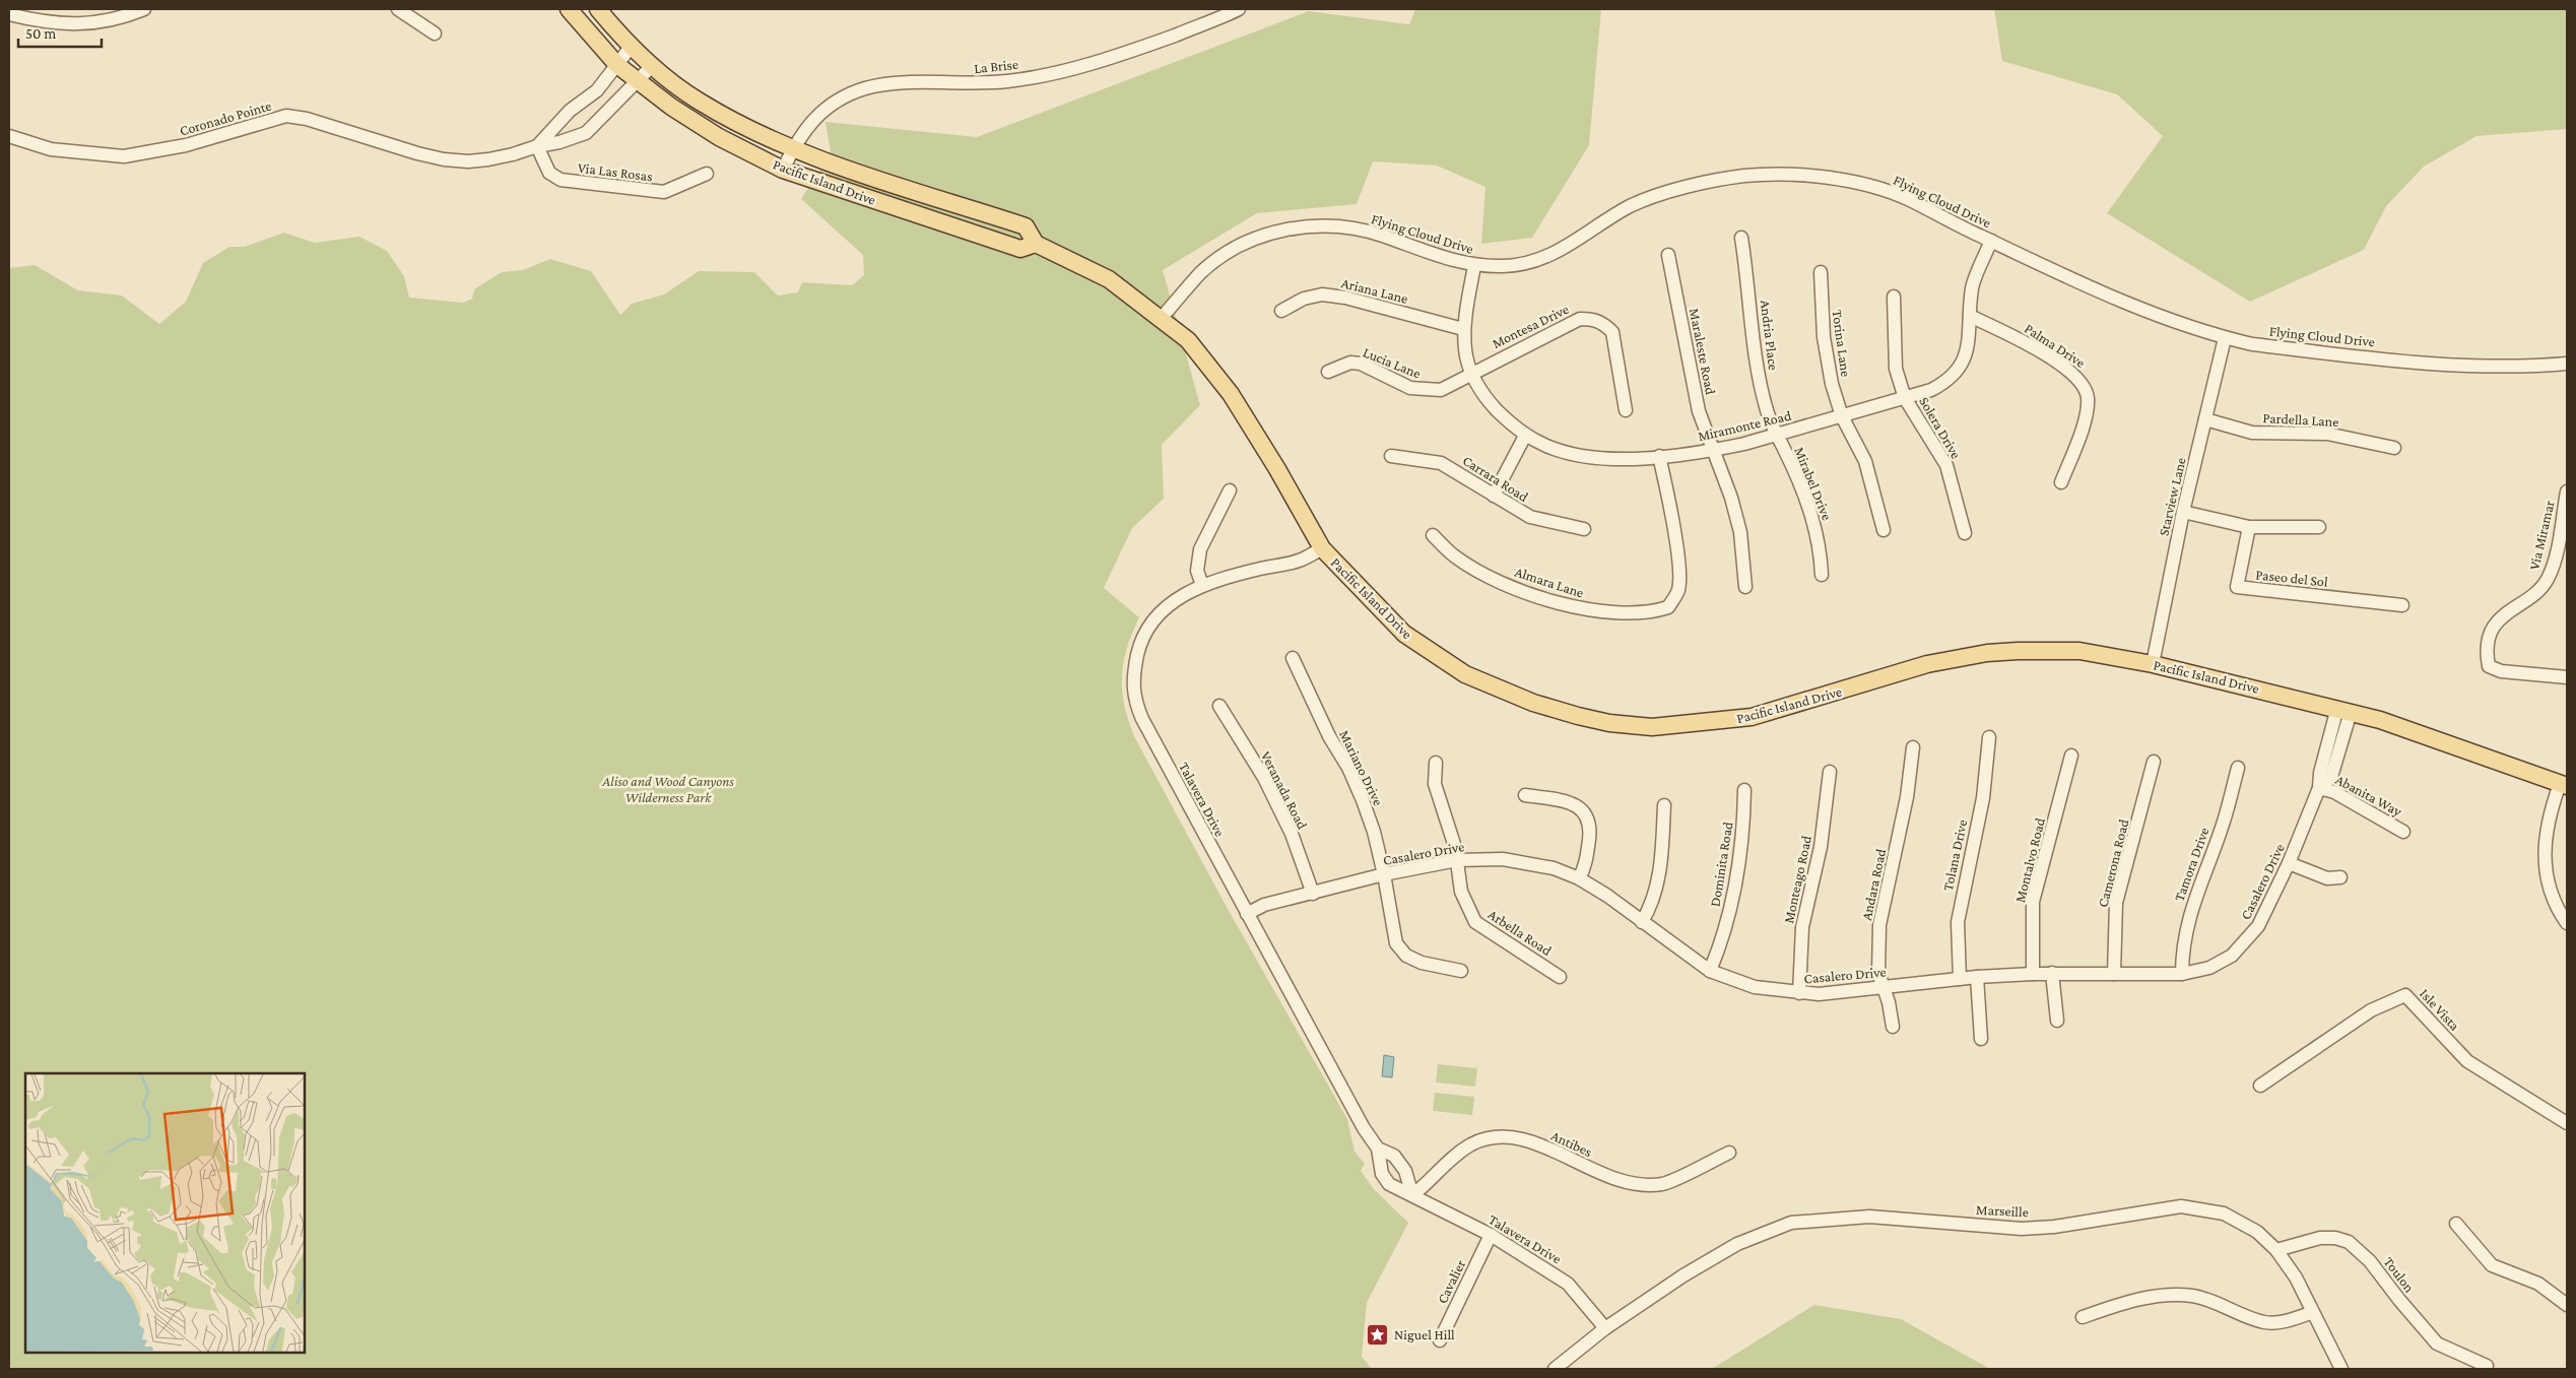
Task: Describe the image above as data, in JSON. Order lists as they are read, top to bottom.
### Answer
{
  "streets": {
    "main road": ["Pacific Island Drive"],
    "street": [
      "La Brise",
      "Coronado Pointe",
      "Via Las Rosas",
      "Flying Cloud Drive",
      "Ariana Lane",
      "Montesa Drive",
      "Andria Place",
      "Torina Lane",
      "Palma Drive",
      "Maraleste Road",
      "Lucia Lane",
      "Pardella Lane",
      "Miramonte Road",
      "Solera Drive",
      "Carrara Road",
      "Mirabel Drive",
      "Starview Lane",
      "Via Miramar",
      "Paseo del Sol",
      "Almara Lane",
      "Mariano Drive",
      "Veranada Road",
      "Abanita Way",
      "Talavera Drive",
      "Casalero Drive",
      "Tolana Drive",
      "Montalvo Road",
      "Camerona Road",
      "Dominita Road",
      "Tamora Drive",
      "Monteago Road",
      "Andara Road",
      "Arbella Road",
      "Isle Vista",
      "Antibes",
      "Marseille",
      "Toulon",
      "Cavalier"
    ]
  },
  "crossings": [
    ["La Brise", "Pacific Island Drive"],
    ["Coronado Pointe", "Via Las Rosas"],
    ["Coronado Pointe", "Pacific Island Drive"],
    ["Pacific Island Drive", "Flying Cloud Drive"],
    ["Pacific Island Drive", "Starview Lane"],
    ["Pacific Island Drive", "Talavera Drive"],
    ["Pacific Island Drive", "Casalero Drive"],
    ["Flying Cloud Drive", "Miramonte Road"],
    ["Flying Cloud Drive", "Starview Lane"],
    ["Ariana Lane", "Miramonte Road"],
    ["Montesa Drive", "Lucia Lane"],
    ["Montesa Drive", "Miramonte Road"],
    ["Andria Place", "Miramonte Road"],
    ["Andria Place", "Mirabel Drive"],
    ["Torina Lane", "Miramonte Road"],
    ["Palma Drive", "Miramonte Road"],
    ["Maraleste Road", "Miramonte Road"],
    ["Lucia Lane", "Miramonte Road"],
    ["Pardella Lane", "Starview Lane"],
    ["Miramonte Road", "Solera Drive"],
    ["Miramonte Road", "Mirabel Drive"],
    ["Miramonte Road", "Almara Lane"],
    ["Mariano Drive", "Casalero Drive"],
    ["Veranada Road", "Casalero Drive"],
    ["Abanita Way", "Casalero Drive"],
    ["Talavera Drive", "Casalero Drive"],
    ["Talavera Drive", "Antibes"],
    ["Talavera Drive", "Marseille"],
    ["Talavera Drive", "Cavalier"],
    ["Casalero Drive", "Tolana Drive"],
    ["Casalero Drive", "Montalvo Road"],
    ["Casalero Drive", "Camerona Road"],
    ["Casalero Drive", "Dominita Road"],
    ["Casalero Drive", "Tamora Drive"],
    ["Casalero Drive", "Monteago Road"],
    ["Casalero Drive", "Andara Road"],
    ["Casalero Drive", "Arbella Road"],
    ["Marseille", "Toulon"]
  ],
  "parks": ["Aliso and Wood Canyons Wilderness Park"],
  "places": {
    "place": ["Niguel Hill"]
  },
  "scale_bar": "50 m"
}
